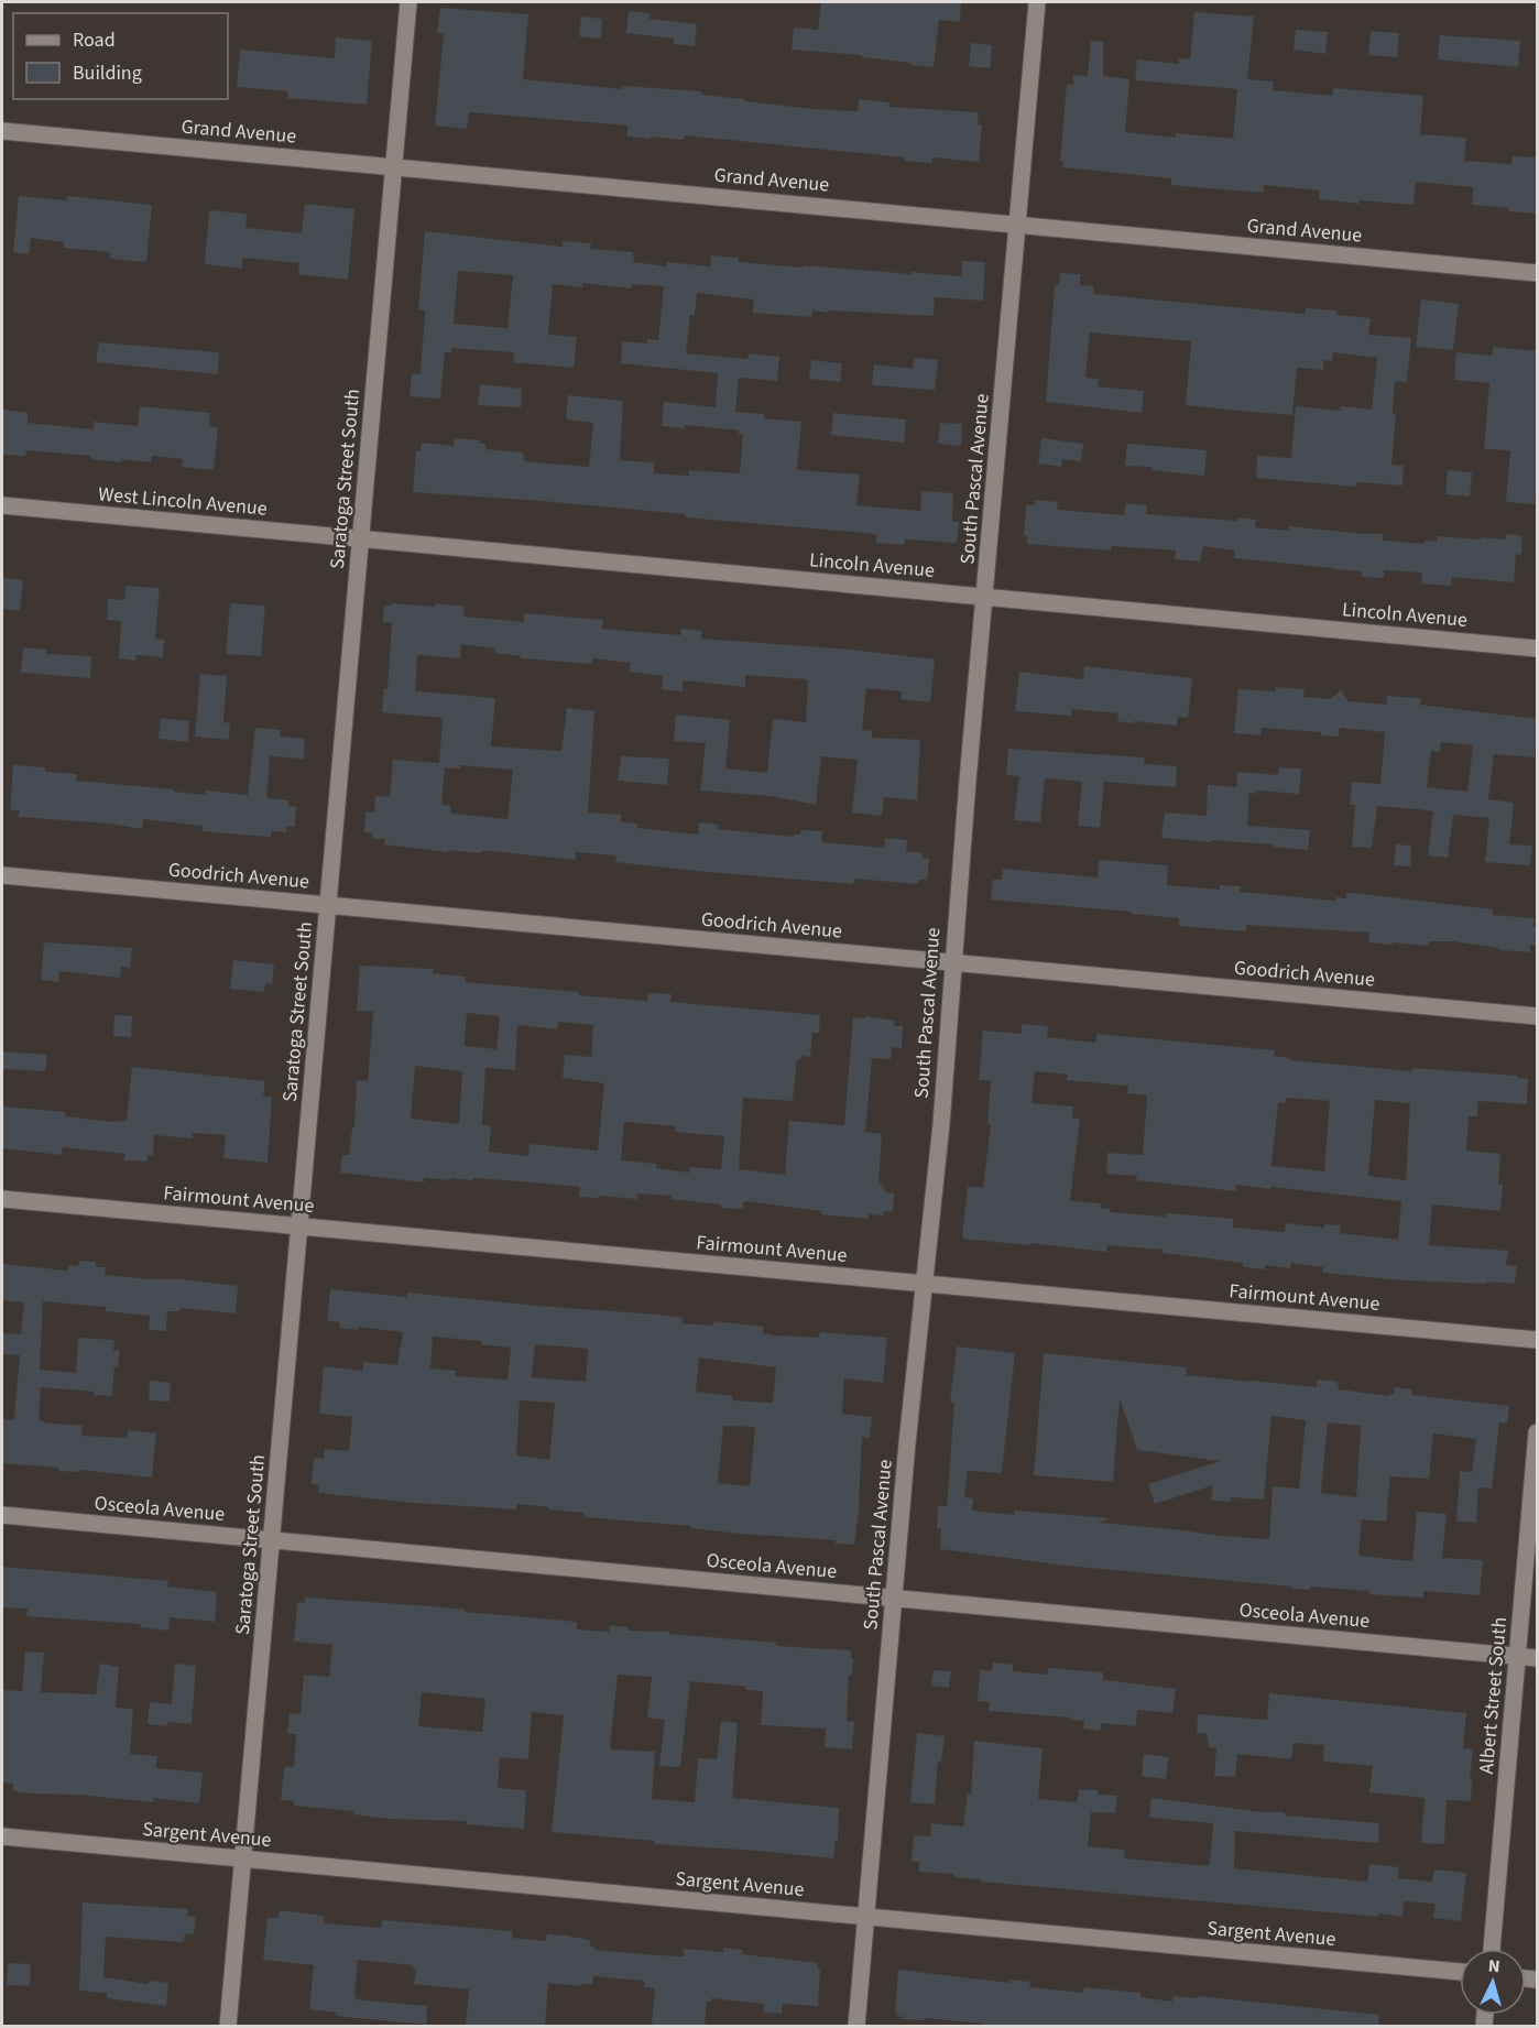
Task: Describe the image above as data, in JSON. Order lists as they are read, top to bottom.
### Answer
{
  "streets": {
    "street": [
      "Grand Avenue",
      "Saratoga Street South",
      "South Pascal Avenue",
      "West Lincoln Avenue",
      "Lincoln Avenue",
      "Goodrich Avenue",
      "Fairmount Avenue",
      "Osceola Avenue",
      "Albert Street South",
      "Sargent Avenue"
    ]
  },
  "crossings": [
    ["Grand Avenue", "Saratoga Street South"],
    ["Grand Avenue", "South Pascal Avenue"],
    ["Saratoga Street South", "West Lincoln Avenue"],
    ["Saratoga Street South", "Lincoln Avenue"],
    ["Saratoga Street South", "Goodrich Avenue"],
    ["Saratoga Street South", "Fairmount Avenue"],
    ["Saratoga Street South", "Osceola Avenue"],
    ["Saratoga Street South", "Sargent Avenue"],
    ["South Pascal Avenue", "Lincoln Avenue"],
    ["South Pascal Avenue", "Goodrich Avenue"],
    ["South Pascal Avenue", "Fairmount Avenue"],
    ["South Pascal Avenue", "Osceola Avenue"],
    ["South Pascal Avenue", "Sargent Avenue"],
    ["West Lincoln Avenue", "Lincoln Avenue"],
    ["Osceola Avenue", "Albert Street South"]
  ],
  "legend": ["Road", "Building"],
  "north": "top"
}
